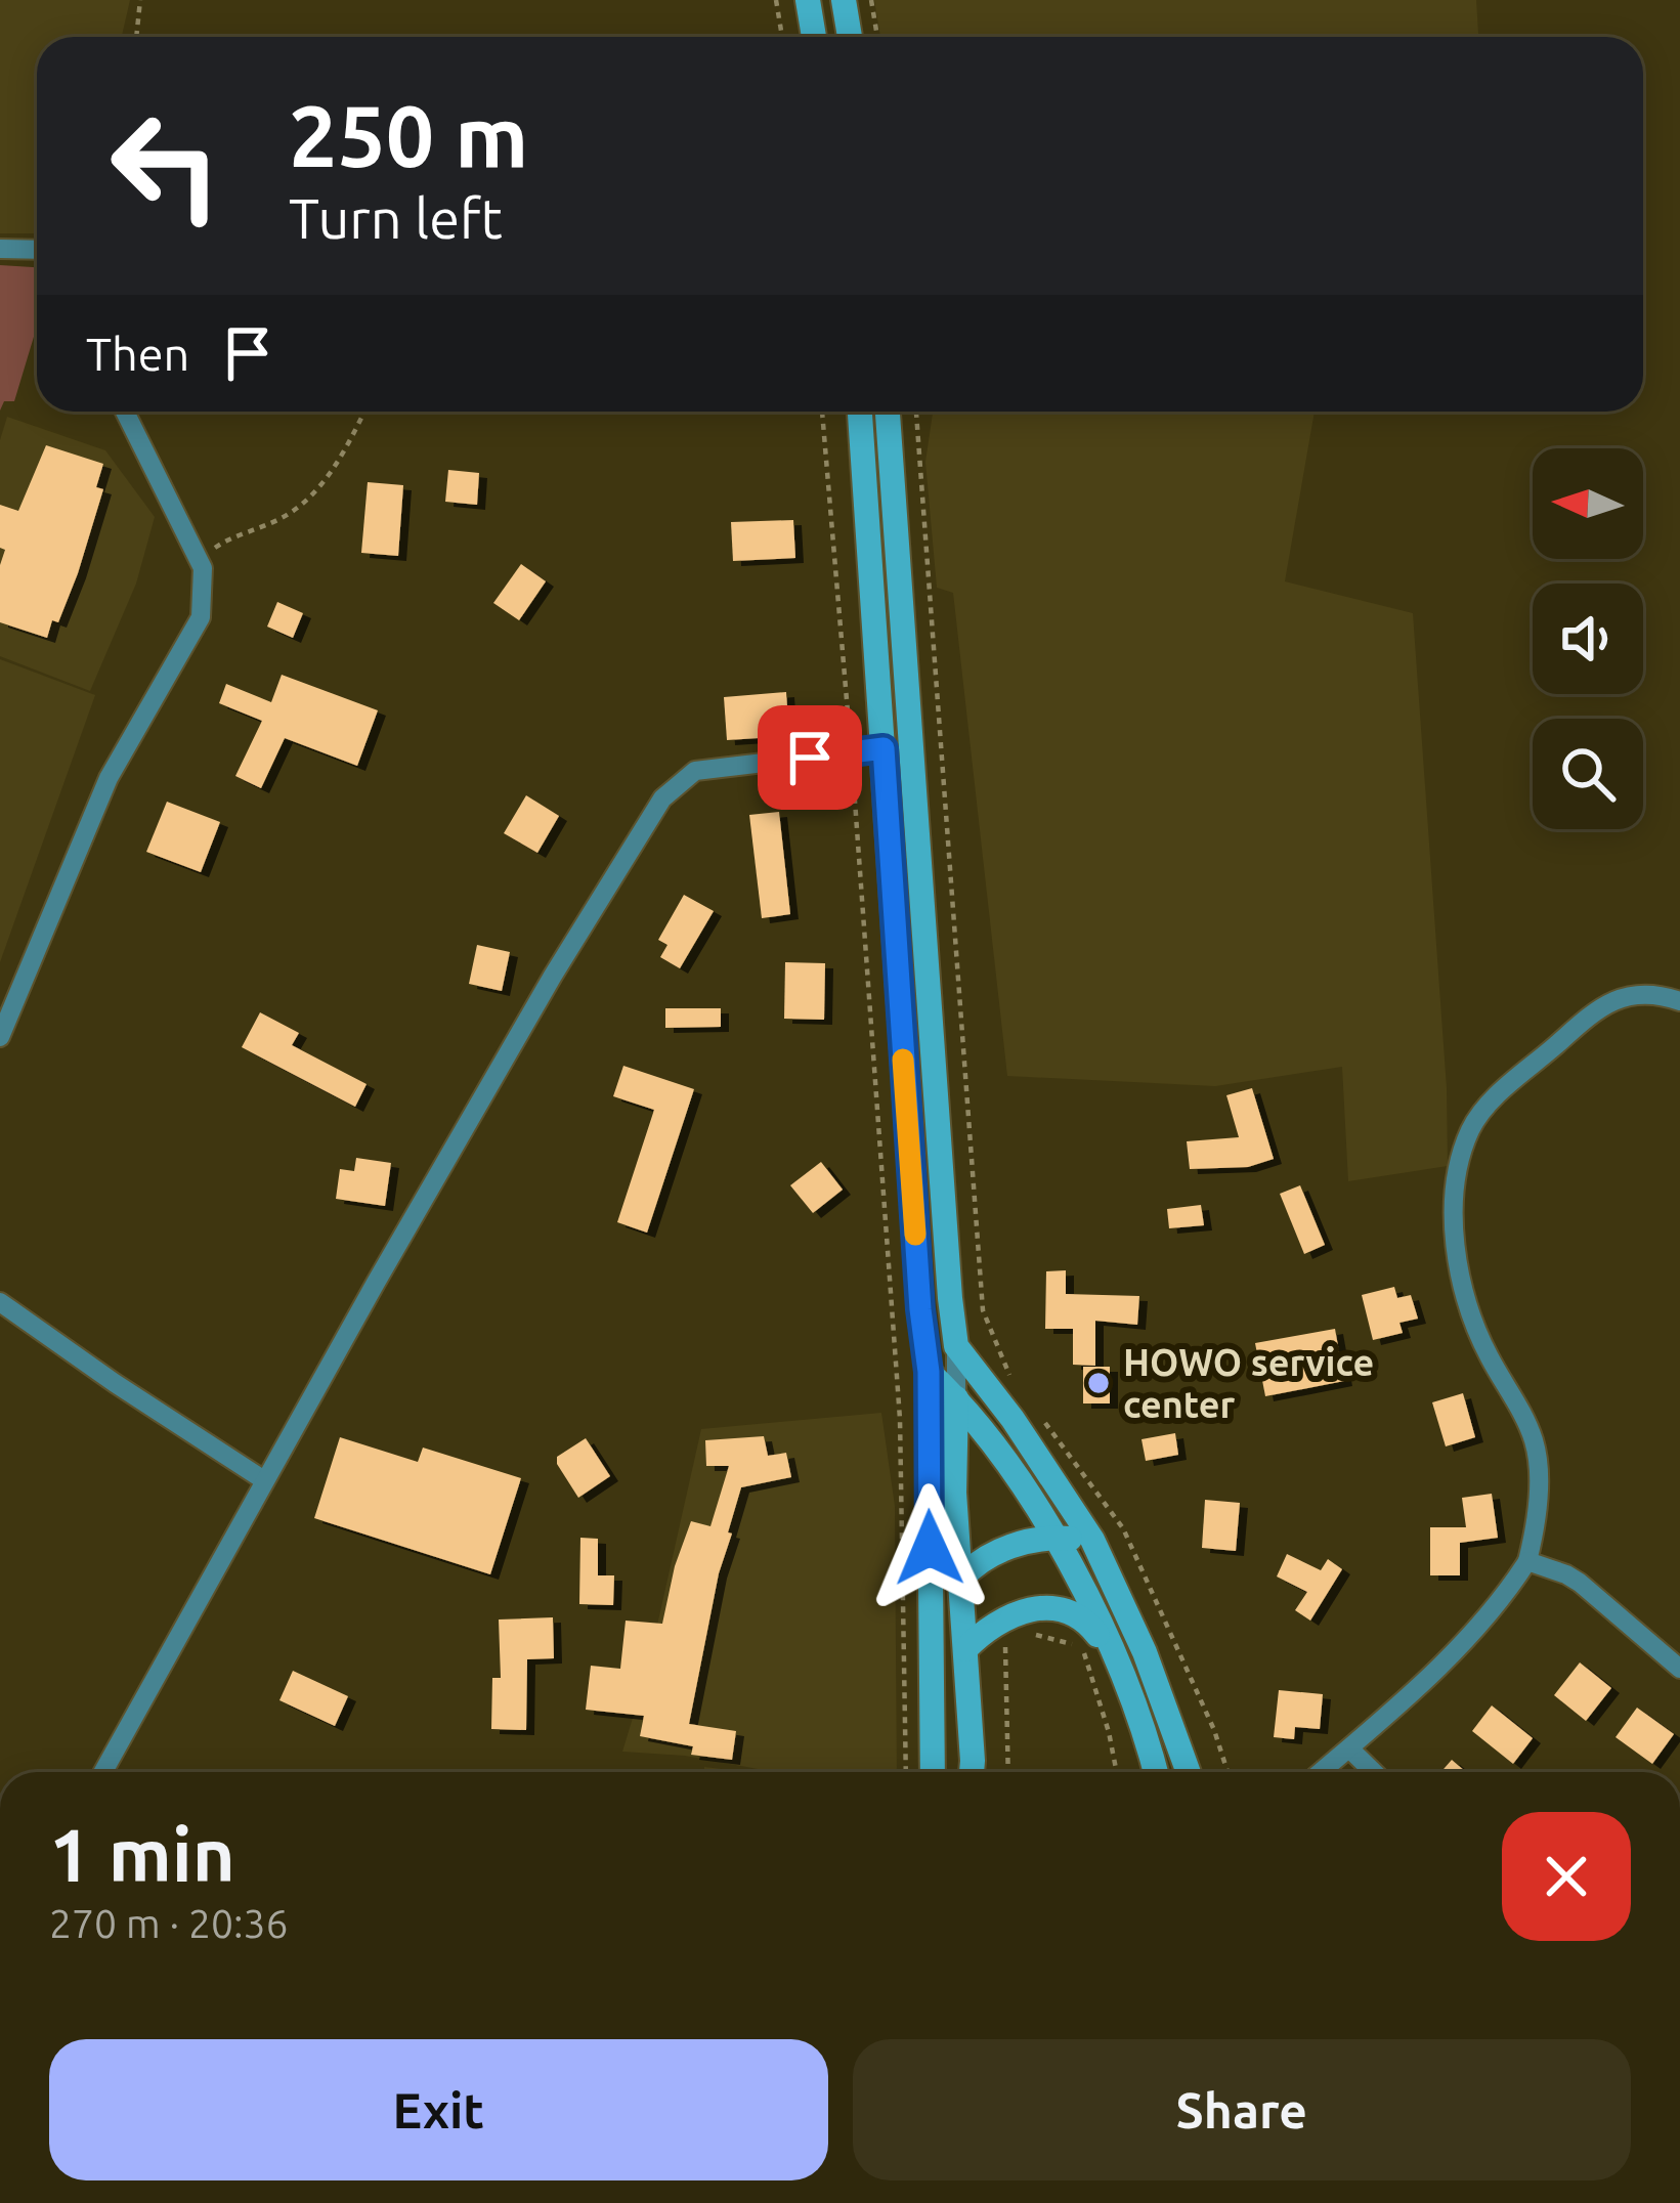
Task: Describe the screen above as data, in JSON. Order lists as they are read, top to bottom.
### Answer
{
  "places": ["HOWO service center"],
  "north": "left",
  "page": {
    "turn": ["250 m", "Turn left"],
    "then": "Then",
    "heading": ["1 min", "270 m · 20:36"],
    "buttons": ["Exit", "Share"]
  }
}
